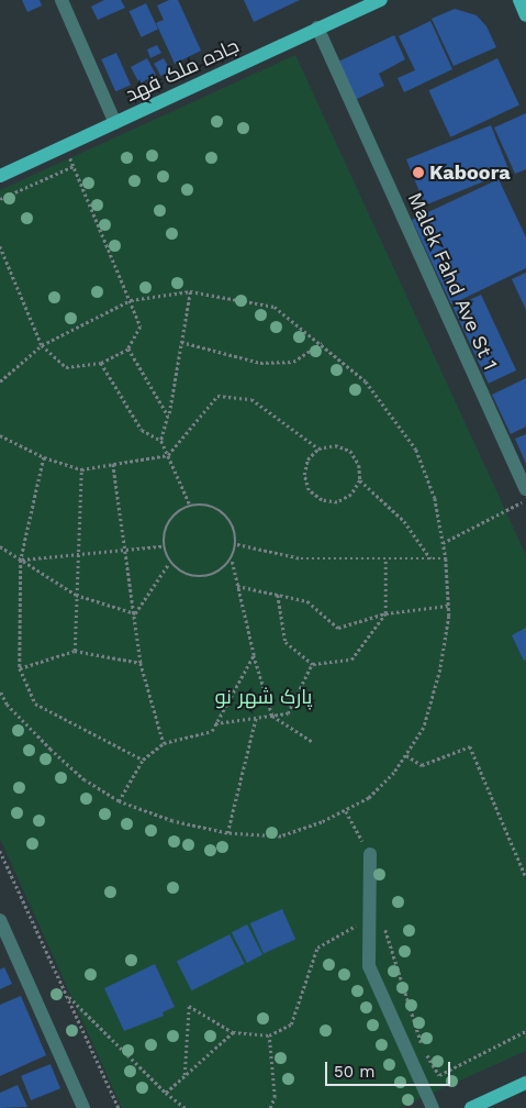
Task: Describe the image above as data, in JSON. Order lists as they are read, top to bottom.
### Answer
{
  "streets": {
    "main road": ["جاده ملک فهد"],
    "street": ["Malek Fahd Ave St 1"]
  },
  "crossings": [
    ["جاده ملک فهد", "Malek Fahd Ave St 1"]
  ],
  "parks": ["پارک شهر نو"],
  "places": ["Kaboora"],
  "scale_bar": "50 m"
}
